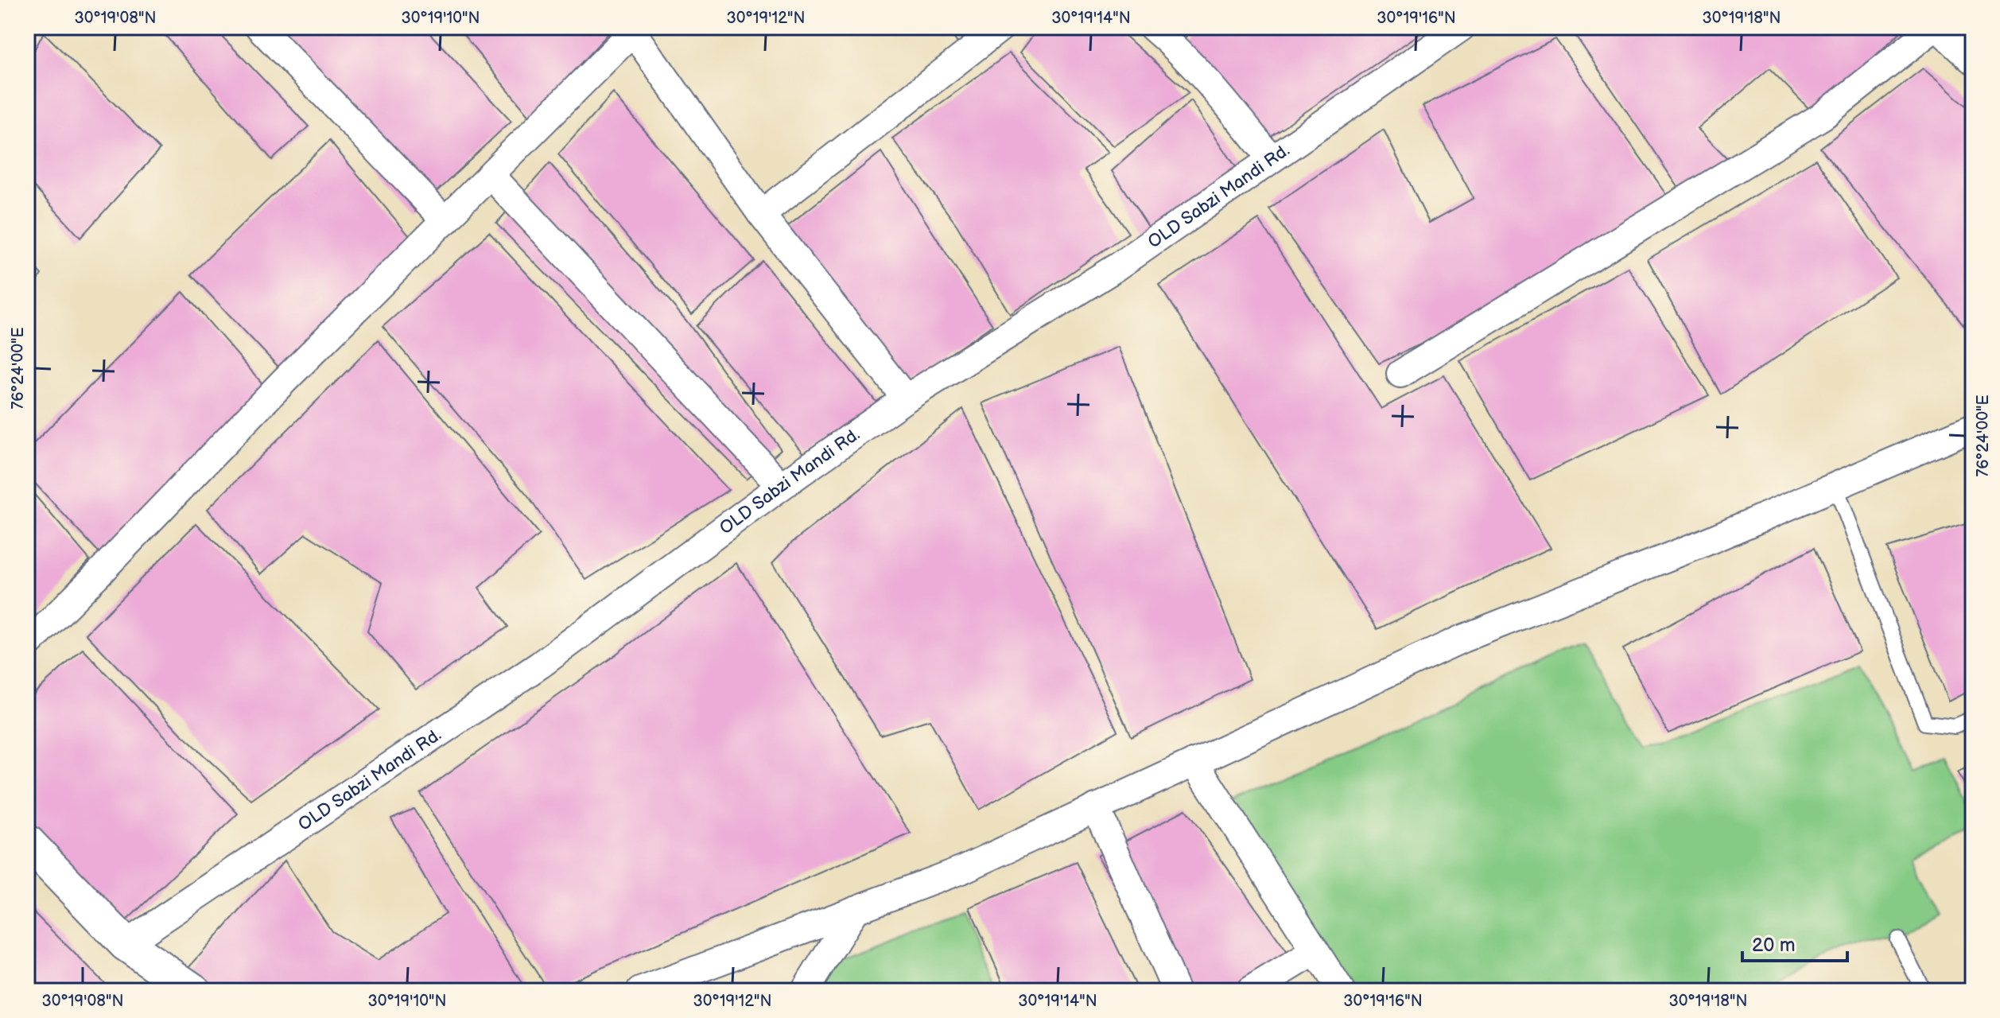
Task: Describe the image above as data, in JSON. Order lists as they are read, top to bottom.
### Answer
{
  "streets": {
    "street": ["OLD Sabzi Mandi Rd."]
  },
  "scale_bar": "20 m",
  "coordinates": [
    "30°19'08\"N",
    "30°19'10\"N",
    "30°19'12\"N",
    "30°19'14\"N",
    "30°19'16\"N",
    "30°19'18\"N",
    "76°24'00\"E"
  ]
}
